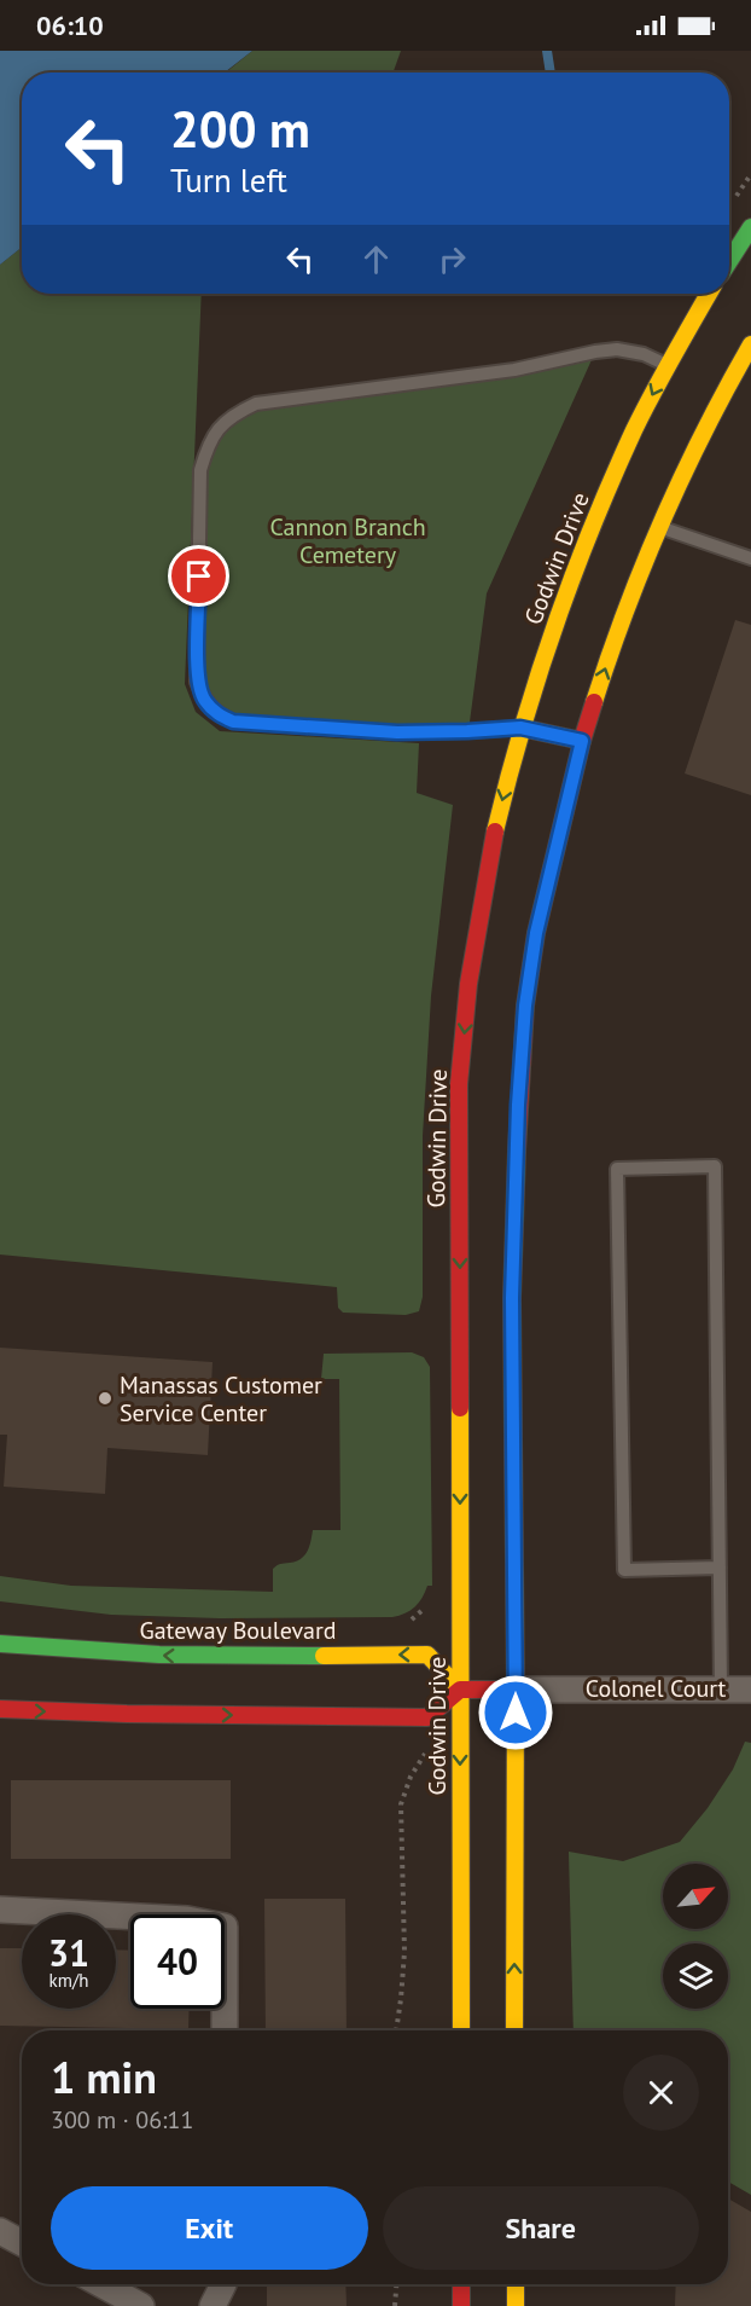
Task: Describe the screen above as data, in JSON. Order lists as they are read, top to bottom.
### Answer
{
  "streets": {
    "street": ["Godwin Drive", "Gateway Boulevard", "Colonel Court"]
  },
  "crossings": [
    ["Godwin Drive", "Gateway Boulevard"]
  ],
  "parks": ["Cannon Branch Cemetery"],
  "places": ["Manassas Customer Service Center"],
  "north": "top right",
  "page": {
    "status": "06:10",
    "turn": ["200 m", "Turn left"],
    "speed": "31 km/h",
    "limit": "40",
    "heading": ["1 min", "300 m · 06:11"],
    "buttons": ["Exit", "Share"]
  }
}
